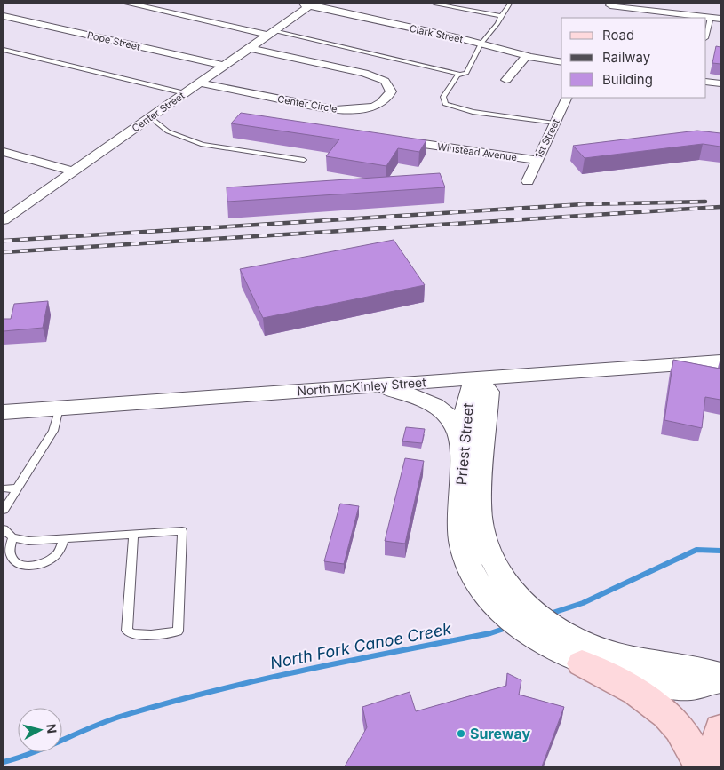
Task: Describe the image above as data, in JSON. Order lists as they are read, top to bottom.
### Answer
{
  "streets": {
    "street": [
      "Clark Street",
      "Pope Street",
      "Center Circle",
      "Center Street",
      "1st Street",
      "Winstead Avenue",
      "North McKinley Street",
      "Priest Street"
    ]
  },
  "crossings": [
    ["Clark Street", "Center Street"],
    ["Pope Street", "Center Street"],
    ["Center Circle", "Center Street"],
    ["1st Street", "Winstead Avenue"],
    ["North McKinley Street", "Priest Street"]
  ],
  "water": ["North Fork Canoe Creek"],
  "places": ["Sureway"],
  "legend": ["Road", "Railway", "Building"],
  "north": "right"
}
